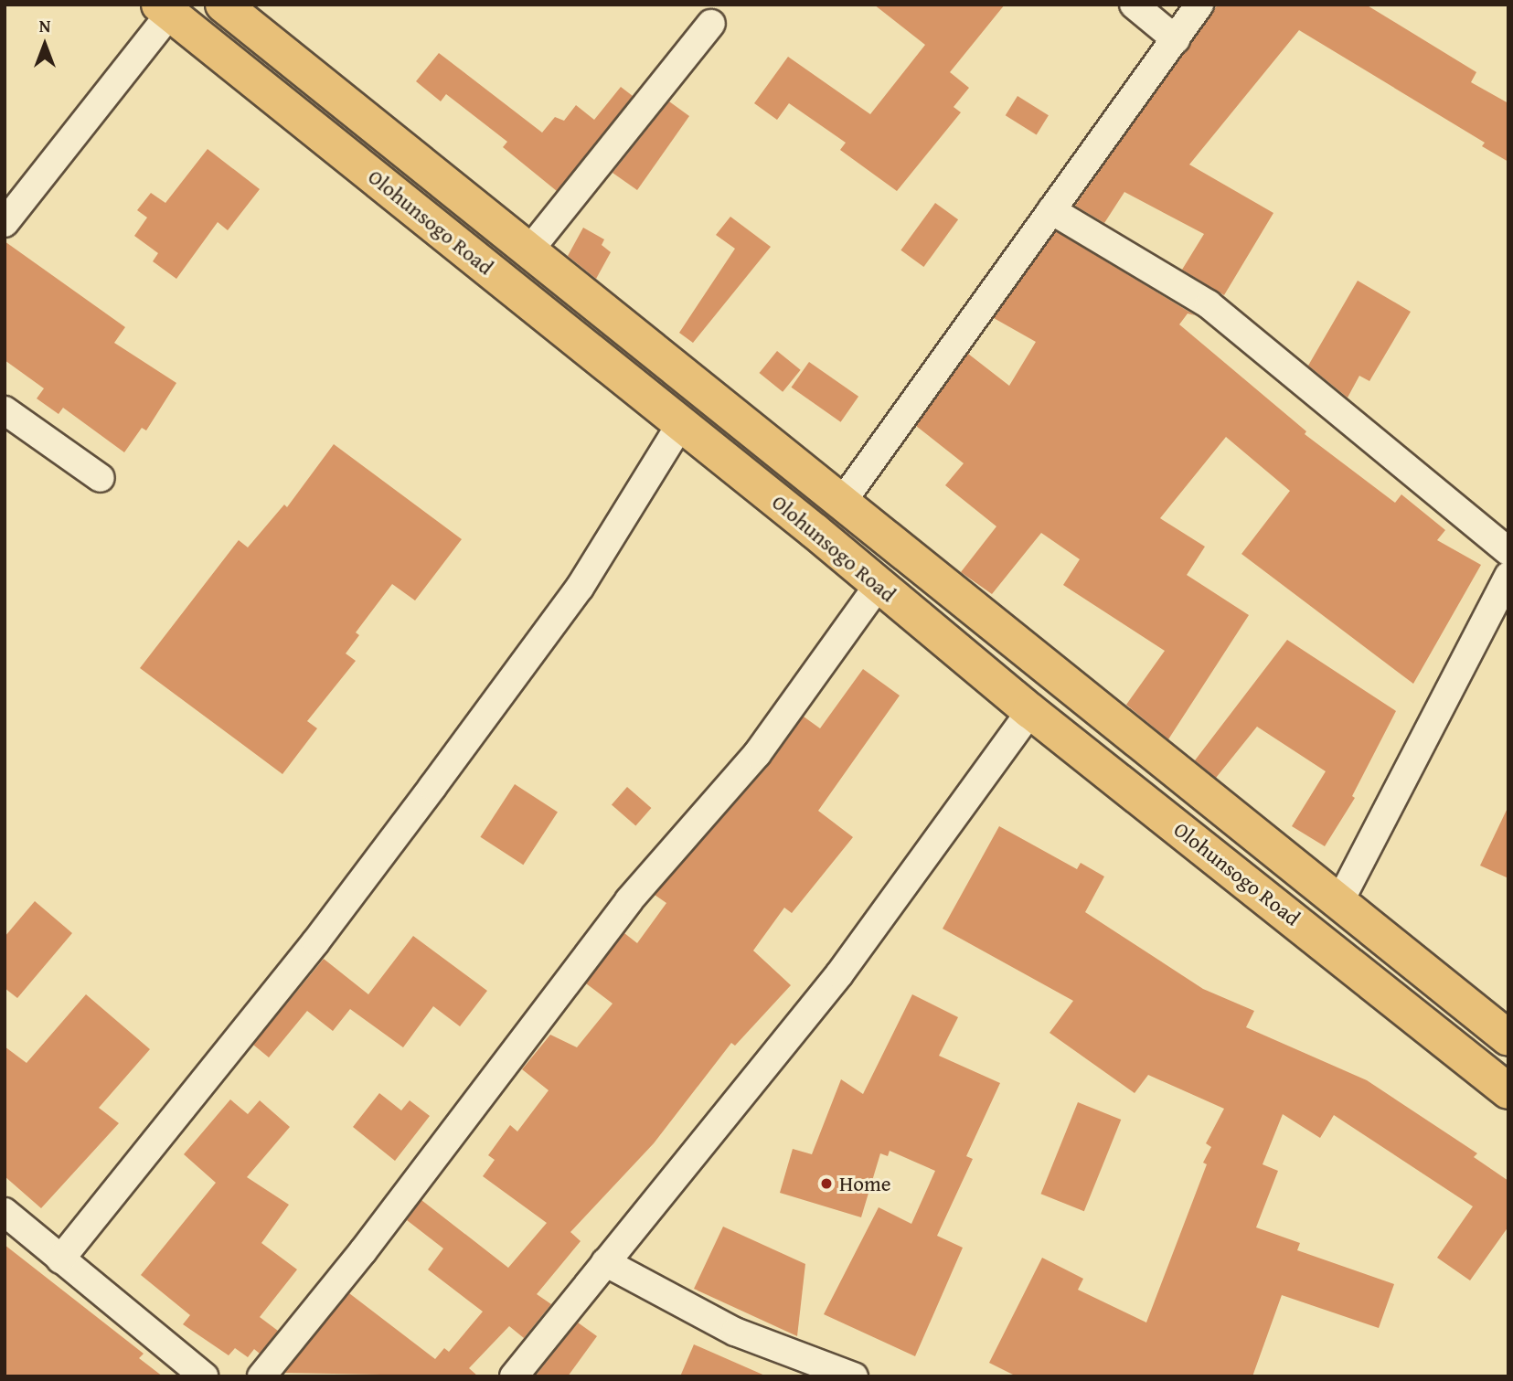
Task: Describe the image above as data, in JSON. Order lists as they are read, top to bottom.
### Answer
{
  "streets": {
    "main road": ["Olohunsogo Road"]
  },
  "places": ["Home"],
  "north": "top"
}
